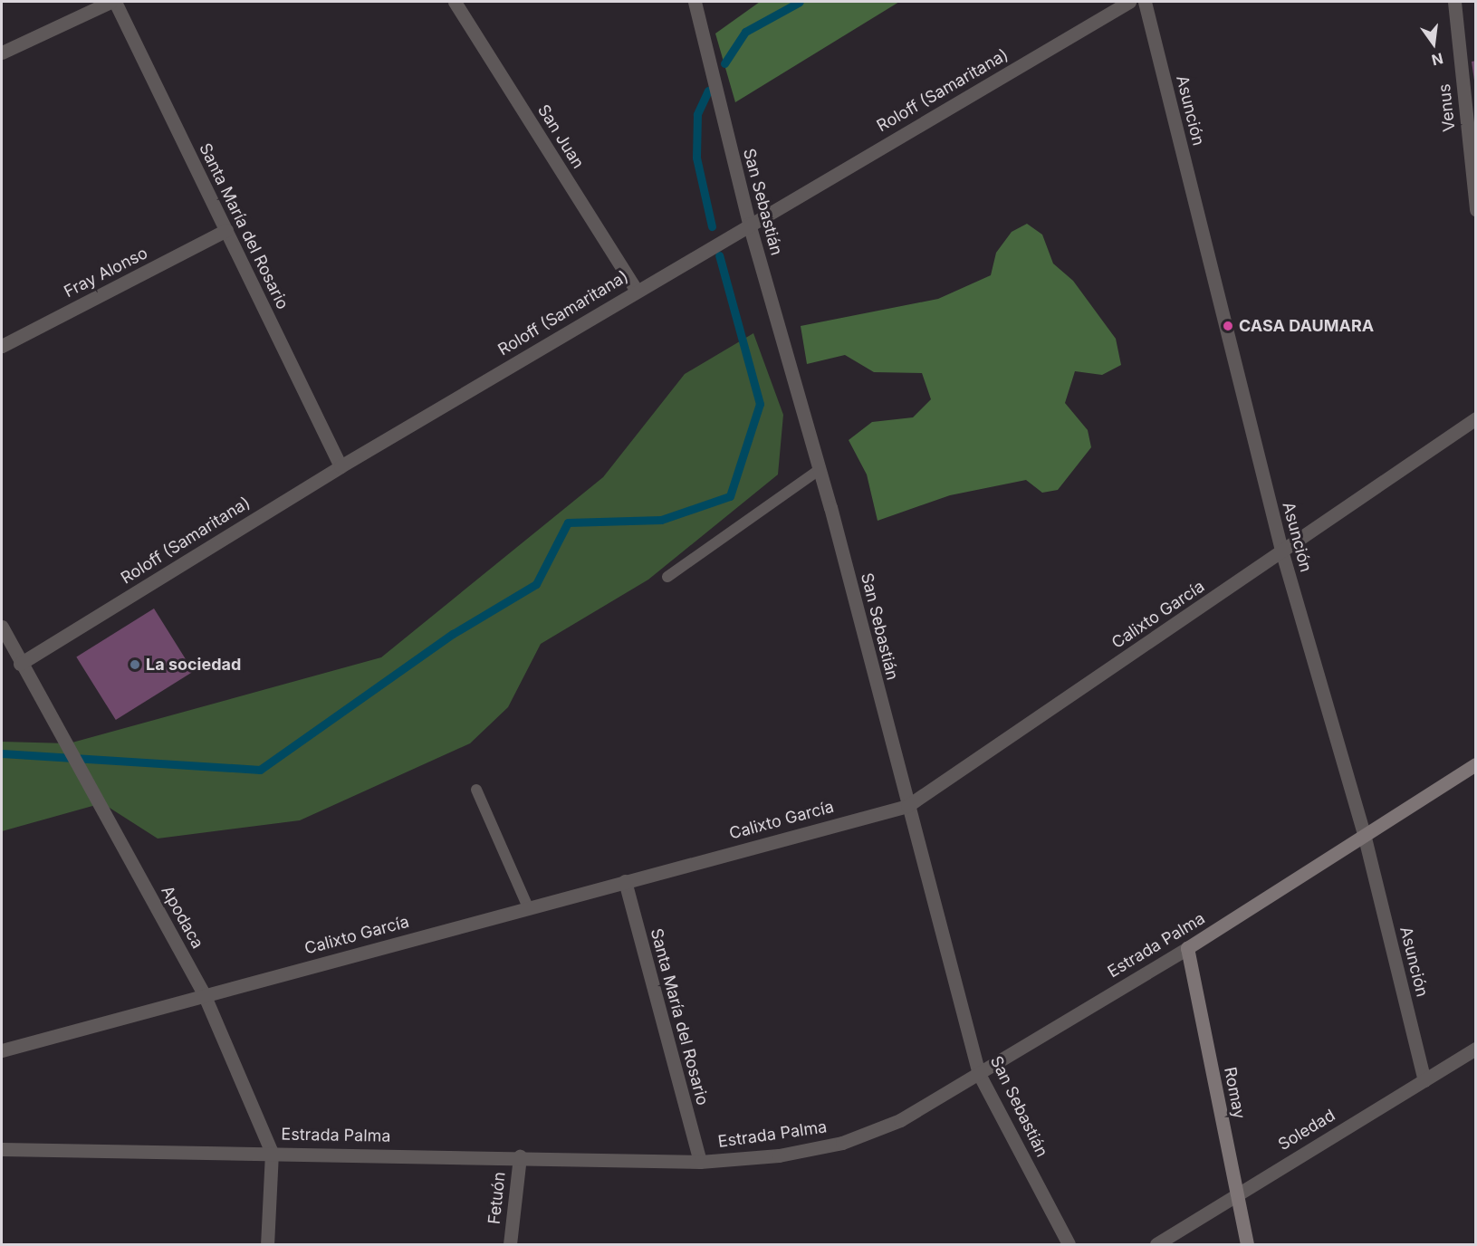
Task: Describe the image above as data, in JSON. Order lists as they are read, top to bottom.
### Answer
{
  "streets": {
    "main road": ["Estrada Palma", "Romay"],
    "street": [
      "Roloff (Samaritana)",
      "Venus",
      "Asunción",
      "San Juan",
      "San Sebastián",
      "Santa María del Rosario",
      "Fray Alonso",
      "Calixto García",
      "Apodaca",
      "Soledad",
      "Fetuón"
    ]
  },
  "crossings": [
    ["Roloff (Samaritana)", "San Juan"],
    ["Roloff (Samaritana)", "San Sebastián"],
    ["Roloff (Samaritana)", "Santa María del Rosario"],
    ["Roloff (Samaritana)", "Apodaca"],
    ["Asunción", "Calixto García"],
    ["Asunción", "Estrada Palma"],
    ["Asunción", "Soledad"],
    ["San Sebastián", "Calixto García"],
    ["San Sebastián", "Estrada Palma"],
    ["Santa María del Rosario", "Fray Alonso"],
    ["Santa María del Rosario", "Calixto García"],
    ["Santa María del Rosario", "Estrada Palma"],
    ["Calixto García", "Apodaca"],
    ["Apodaca", "Estrada Palma"],
    ["Estrada Palma", "Romay"],
    ["Estrada Palma", "Fetuón"],
    ["Romay", "Soledad"]
  ],
  "places": ["CASA DAUMARA", "La sociedad"],
  "north": "bottom"
}
